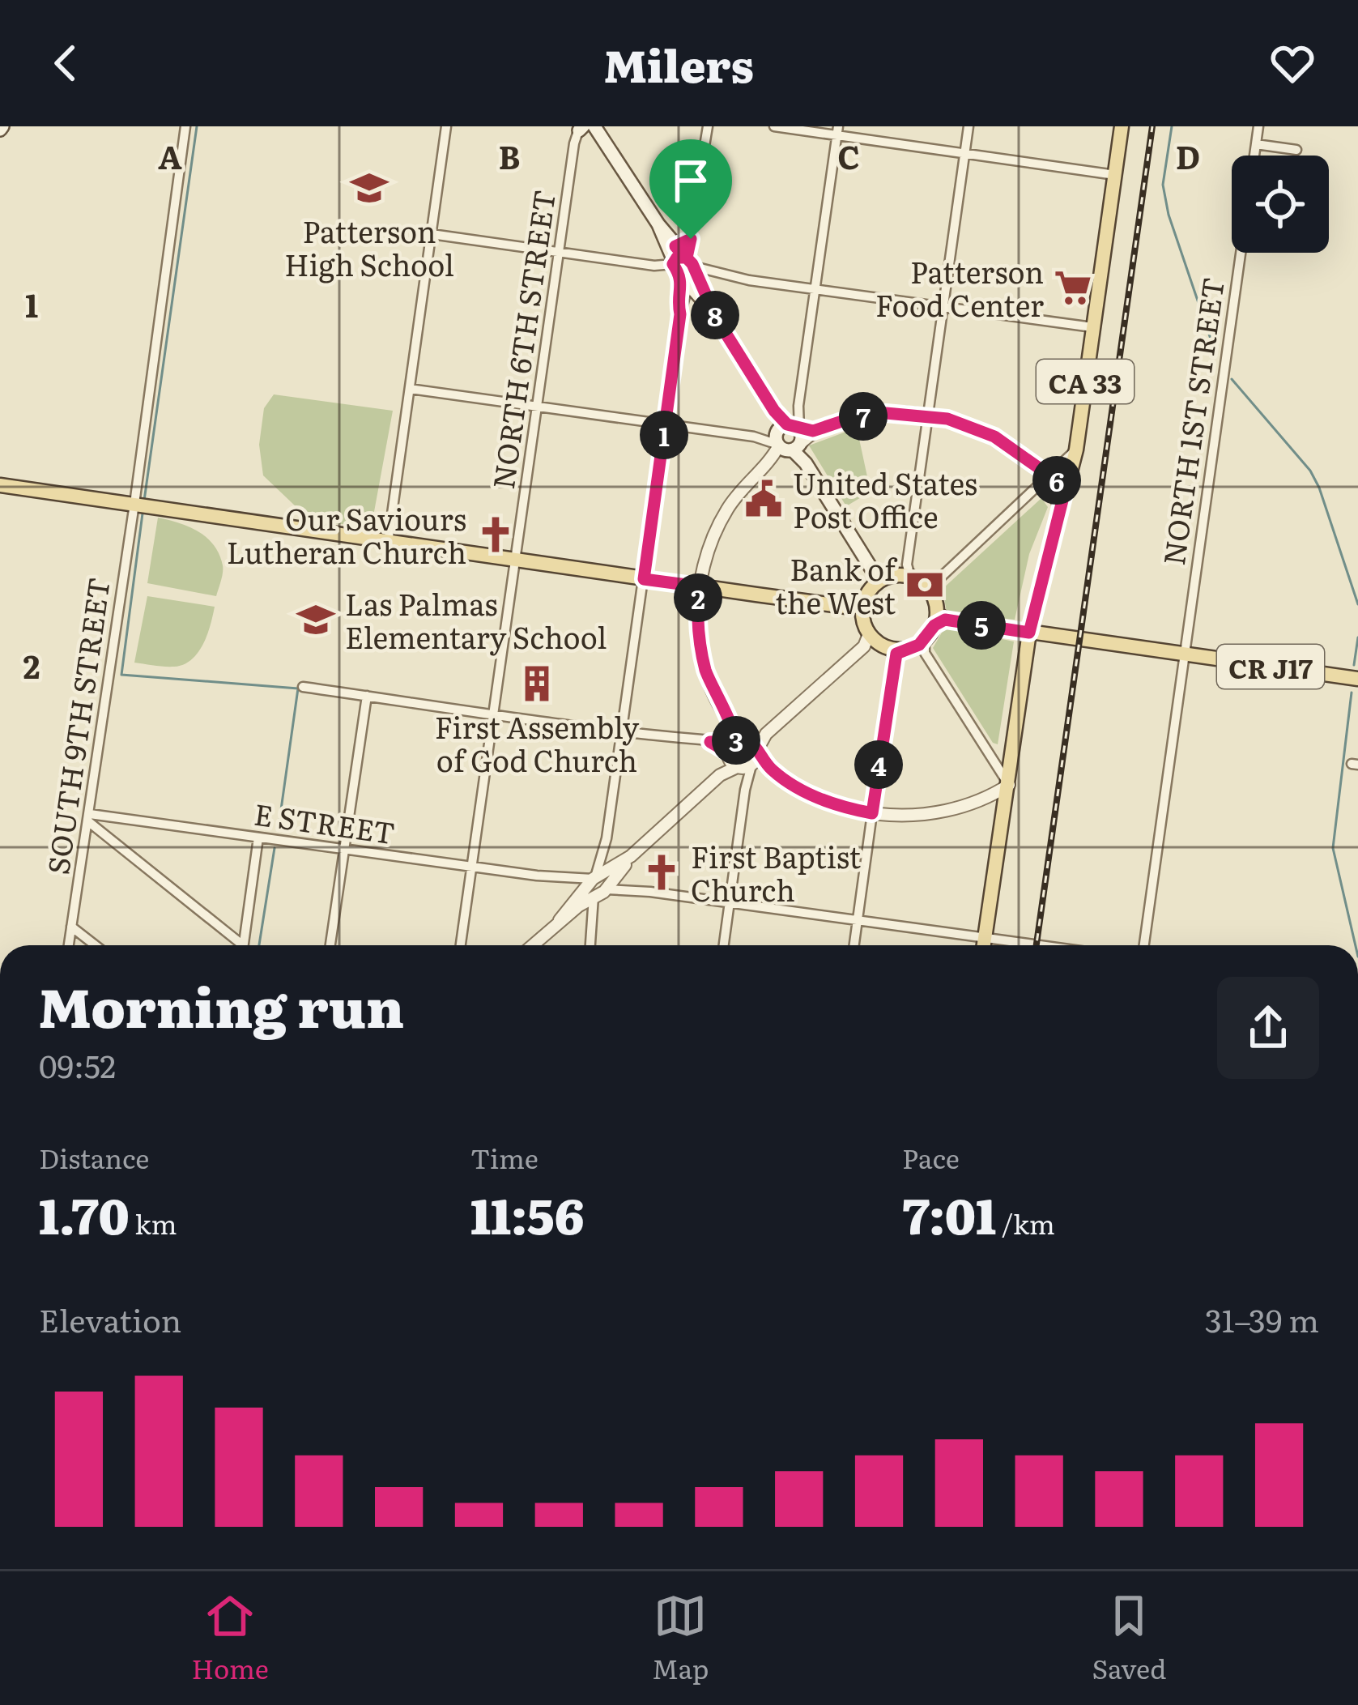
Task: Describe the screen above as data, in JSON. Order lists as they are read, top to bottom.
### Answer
{
  "streets": {
    "main road": ["CA 33", "CR J17"],
    "street": [
      "NORTH 6TH STREET",
      "NORTH 1ST STREET",
      "SOUTH 9TH STREET",
      "E STREET"
    ]
  },
  "crossings": [
    ["NORTH 6TH STREET", "E STREET"],
    ["CA 33", "CR J17"],
    ["CA 33", "E STREET"],
    ["NORTH 1ST STREET", "CR J17"],
    ["SOUTH 9TH STREET", "E STREET"]
  ],
  "places": {
    "school or university": ["Patterson High School", "Las Palmas Elementary School"],
    "supermarket": ["Patterson Food Center"],
    "public building": ["United States Post Office"],
    "church": ["Our Saviours Lutheran Church", "First Baptist Church"],
    "bank": ["Bank of the West"],
    "building": ["First Assembly of God Church"]
  },
  "page": {
    "header": "Milers",
    "pins": [
      "8",
      "7",
      "1",
      "6",
      "2",
      "5",
      "3",
      "4"
    ],
    "heading": ["Morning run", "09:52"],
    "stats": [
      ["Distance", "1.70 km"],
      ["Time", "11:56"],
      ["Pace", "7:01 /km"]
    ],
    "chart": ["Elevation", "31–39 m"],
    "tabs": ["Home", "Map", "Saved"]
  },
  "grid": {
    "columns": [
      "A",
      "B",
      "C",
      "D"
    ],
    "rows": ["1", "2"]
  }
}
